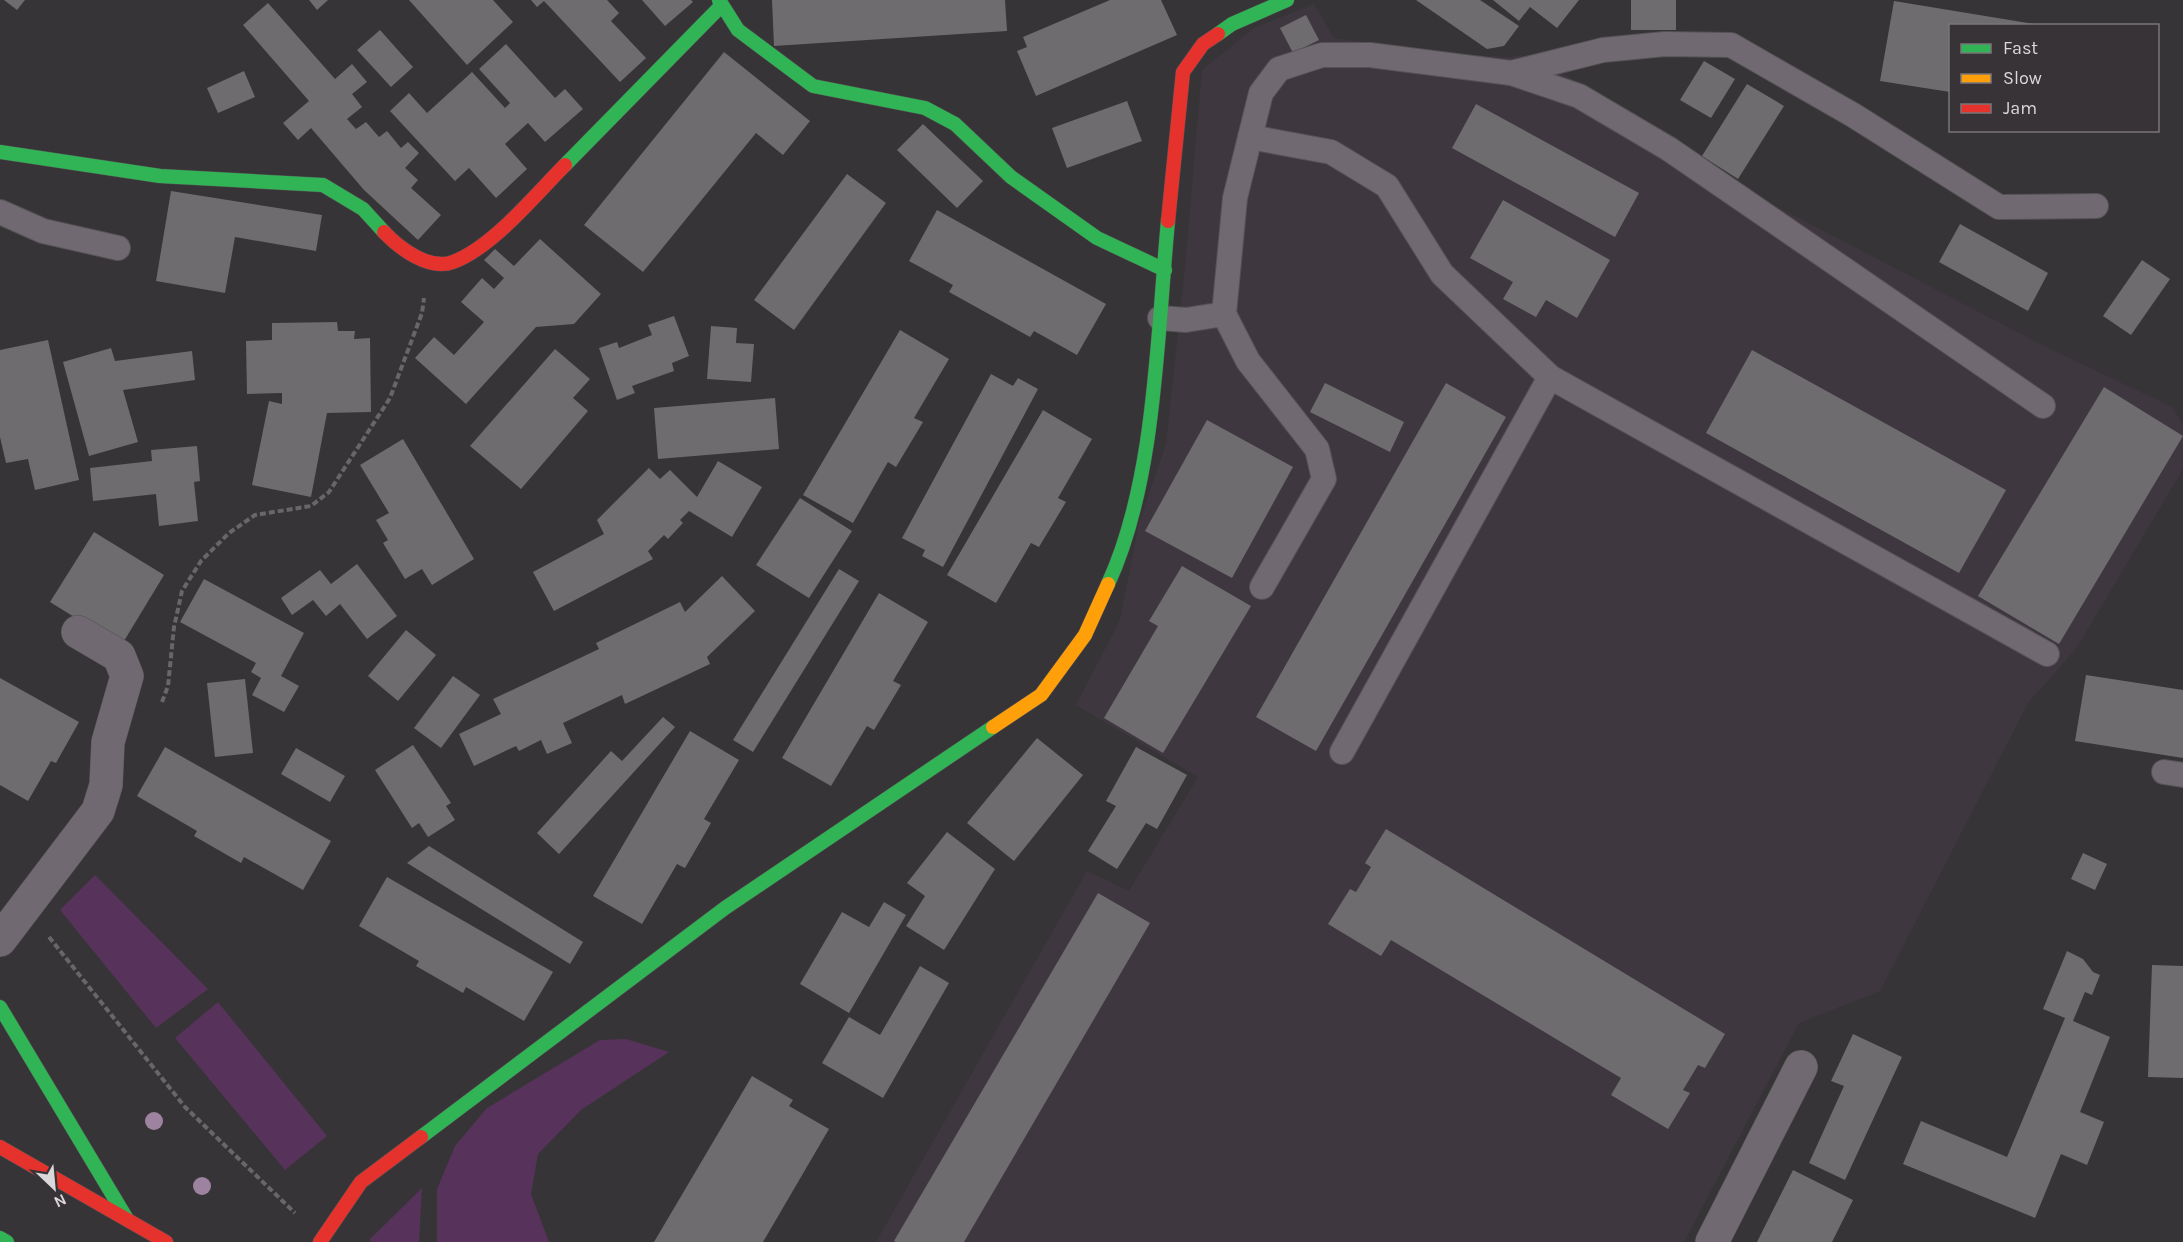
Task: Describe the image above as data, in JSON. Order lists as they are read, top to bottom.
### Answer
{
  "legend": ["Fast", "Slow", "Jam"],
  "north": "bottom right"
}
